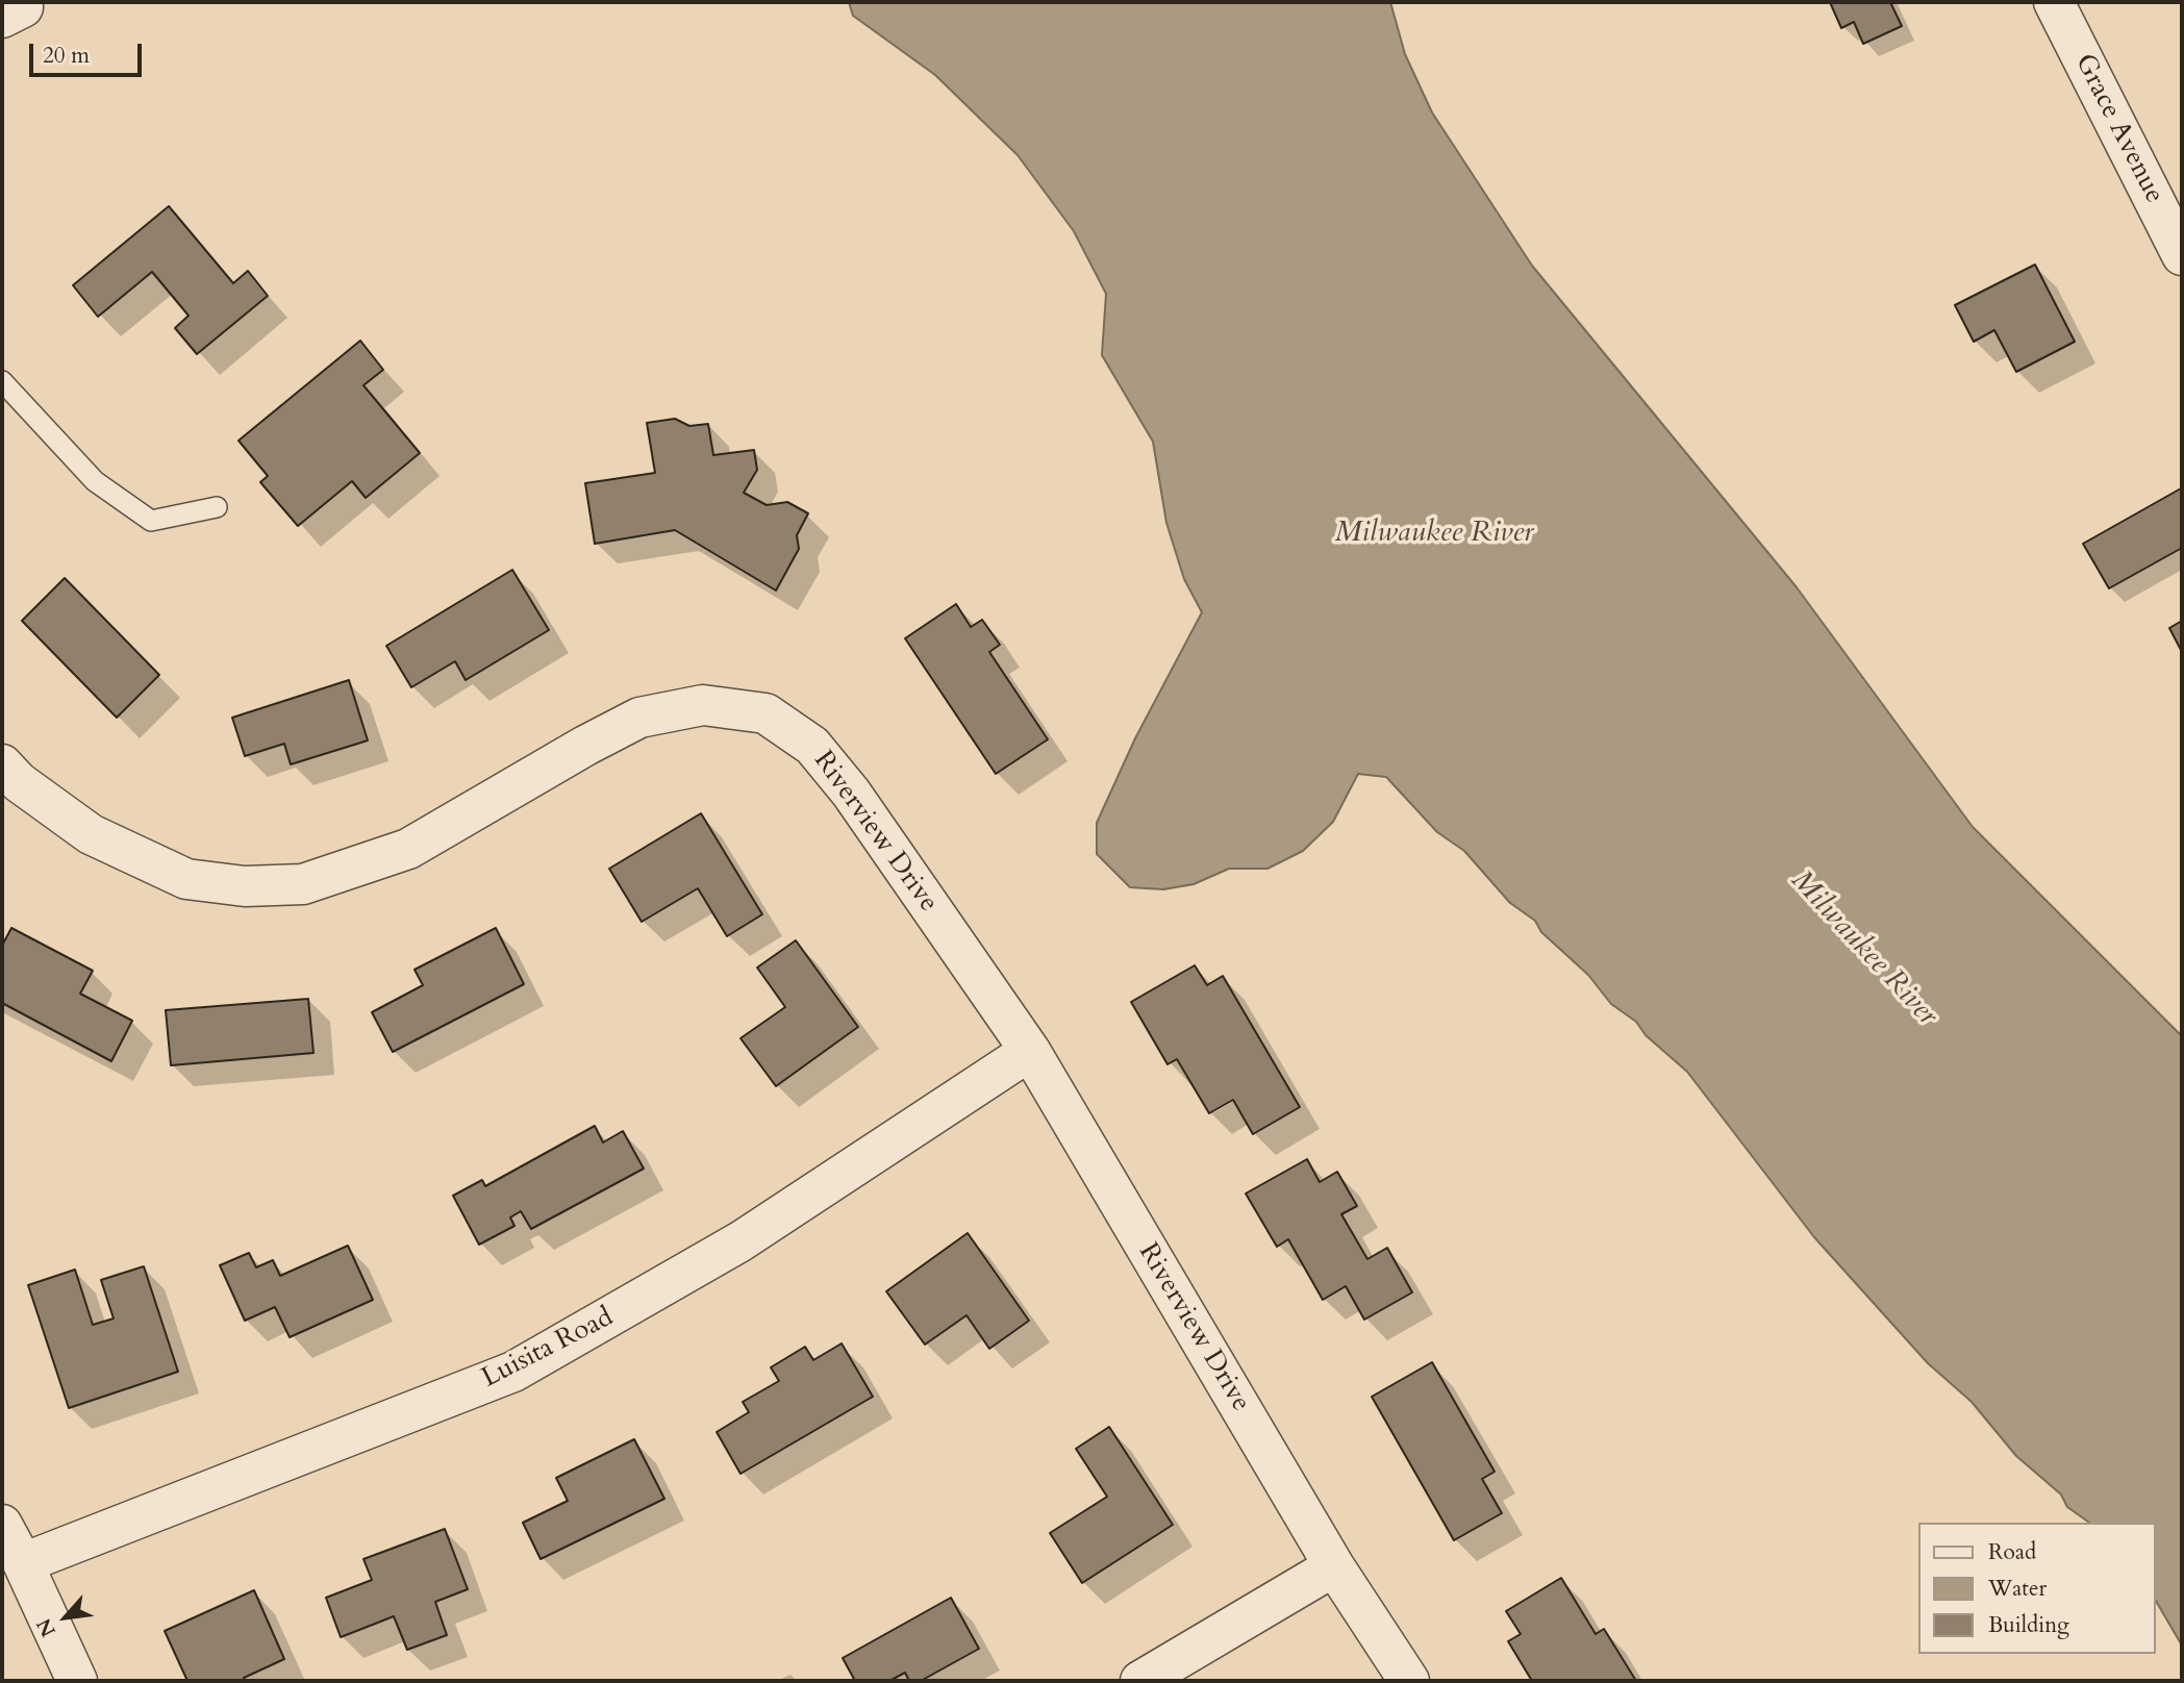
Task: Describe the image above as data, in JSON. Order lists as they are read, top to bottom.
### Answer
{
  "streets": {
    "street": ["Grace Avenue", "Riverview Drive", "Luisita Road"]
  },
  "crossings": [
    ["Riverview Drive", "Luisita Road"]
  ],
  "water": ["Milwaukee River"],
  "legend": ["Road", "Water", "Building"],
  "scale_bar": "20 m",
  "north": "bottom left"
}
